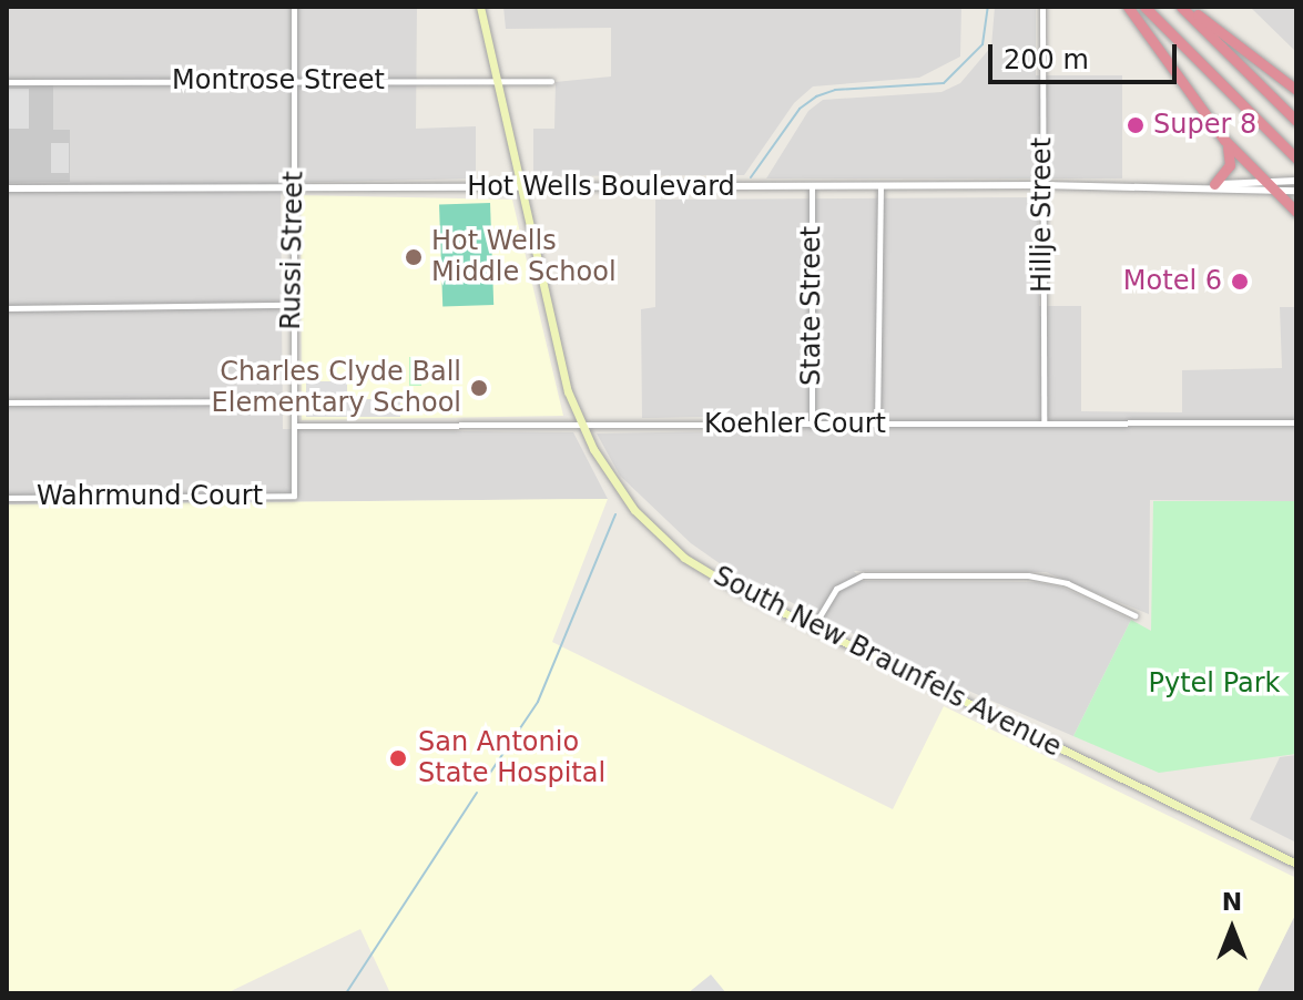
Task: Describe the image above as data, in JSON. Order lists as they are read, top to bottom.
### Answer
{
  "streets": {
    "main road": ["South New Braunfels Avenue"],
    "street": [
      "Montrose Street",
      "Hot Wells Boulevard",
      "Hillje Street",
      "Russi Street",
      "State Street",
      "Koehler Court",
      "Wahrmund Court"
    ]
  },
  "crossings": [
    ["Montrose Street", "Russi Street"],
    ["Montrose Street", "South New Braunfels Avenue"],
    ["Hot Wells Boulevard", "Hillje Street"],
    ["Hot Wells Boulevard", "Russi Street"],
    ["Hot Wells Boulevard", "State Street"],
    ["Hot Wells Boulevard", "South New Braunfels Avenue"],
    ["Hillje Street", "Koehler Court"],
    ["Russi Street", "Koehler Court"],
    ["Russi Street", "Wahrmund Court"],
    ["State Street", "Koehler Court"],
    ["Koehler Court", "South New Braunfels Avenue"]
  ],
  "parks": ["Pytel Park"],
  "places": [
    "Super 8",
    "Hot Wells Middle School",
    "Motel 6",
    "Charles Clyde Ball Elementary School",
    "San Antonio State Hospital"
  ],
  "scale_bar": "200 m",
  "north": "top"
}
